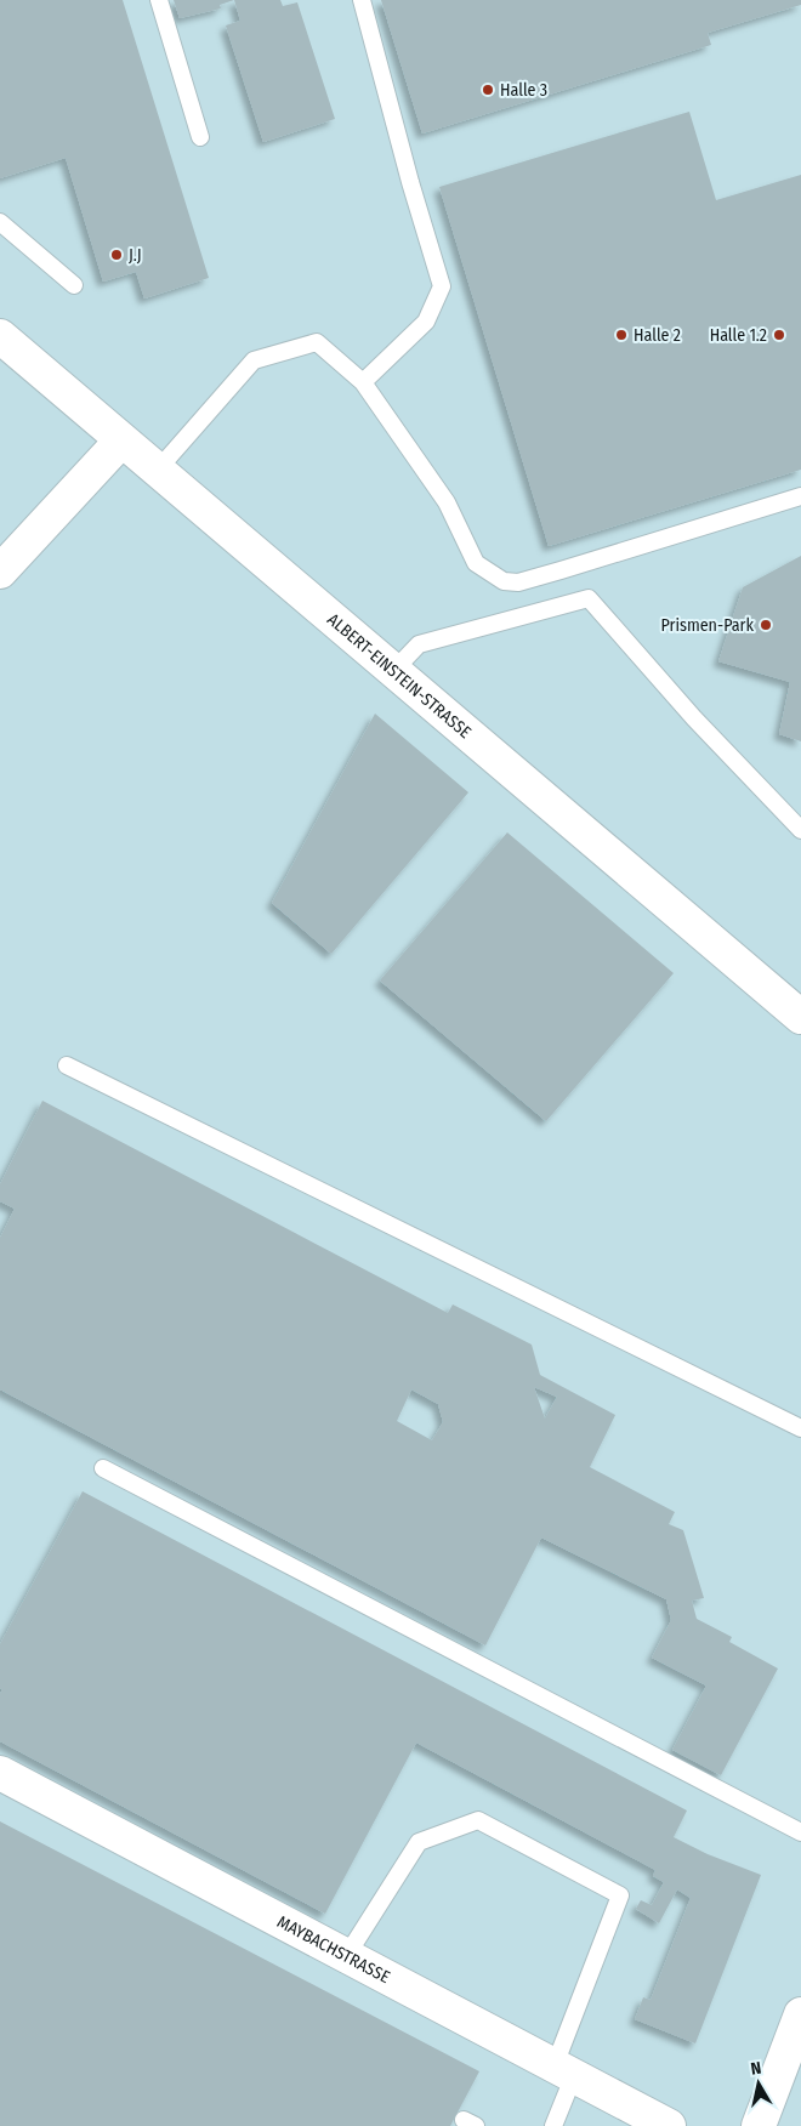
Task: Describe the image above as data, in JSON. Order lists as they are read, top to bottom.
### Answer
{
  "streets": {
    "street": ["ALBERT-EINSTEIN-STRASSE", "MAYBACHSTRASSE"]
  },
  "places": [
    "Halle 3",
    "J.J",
    "Halle 2",
    "Halle 1.2",
    "Prismen-Park"
  ],
  "north": "top"
}
